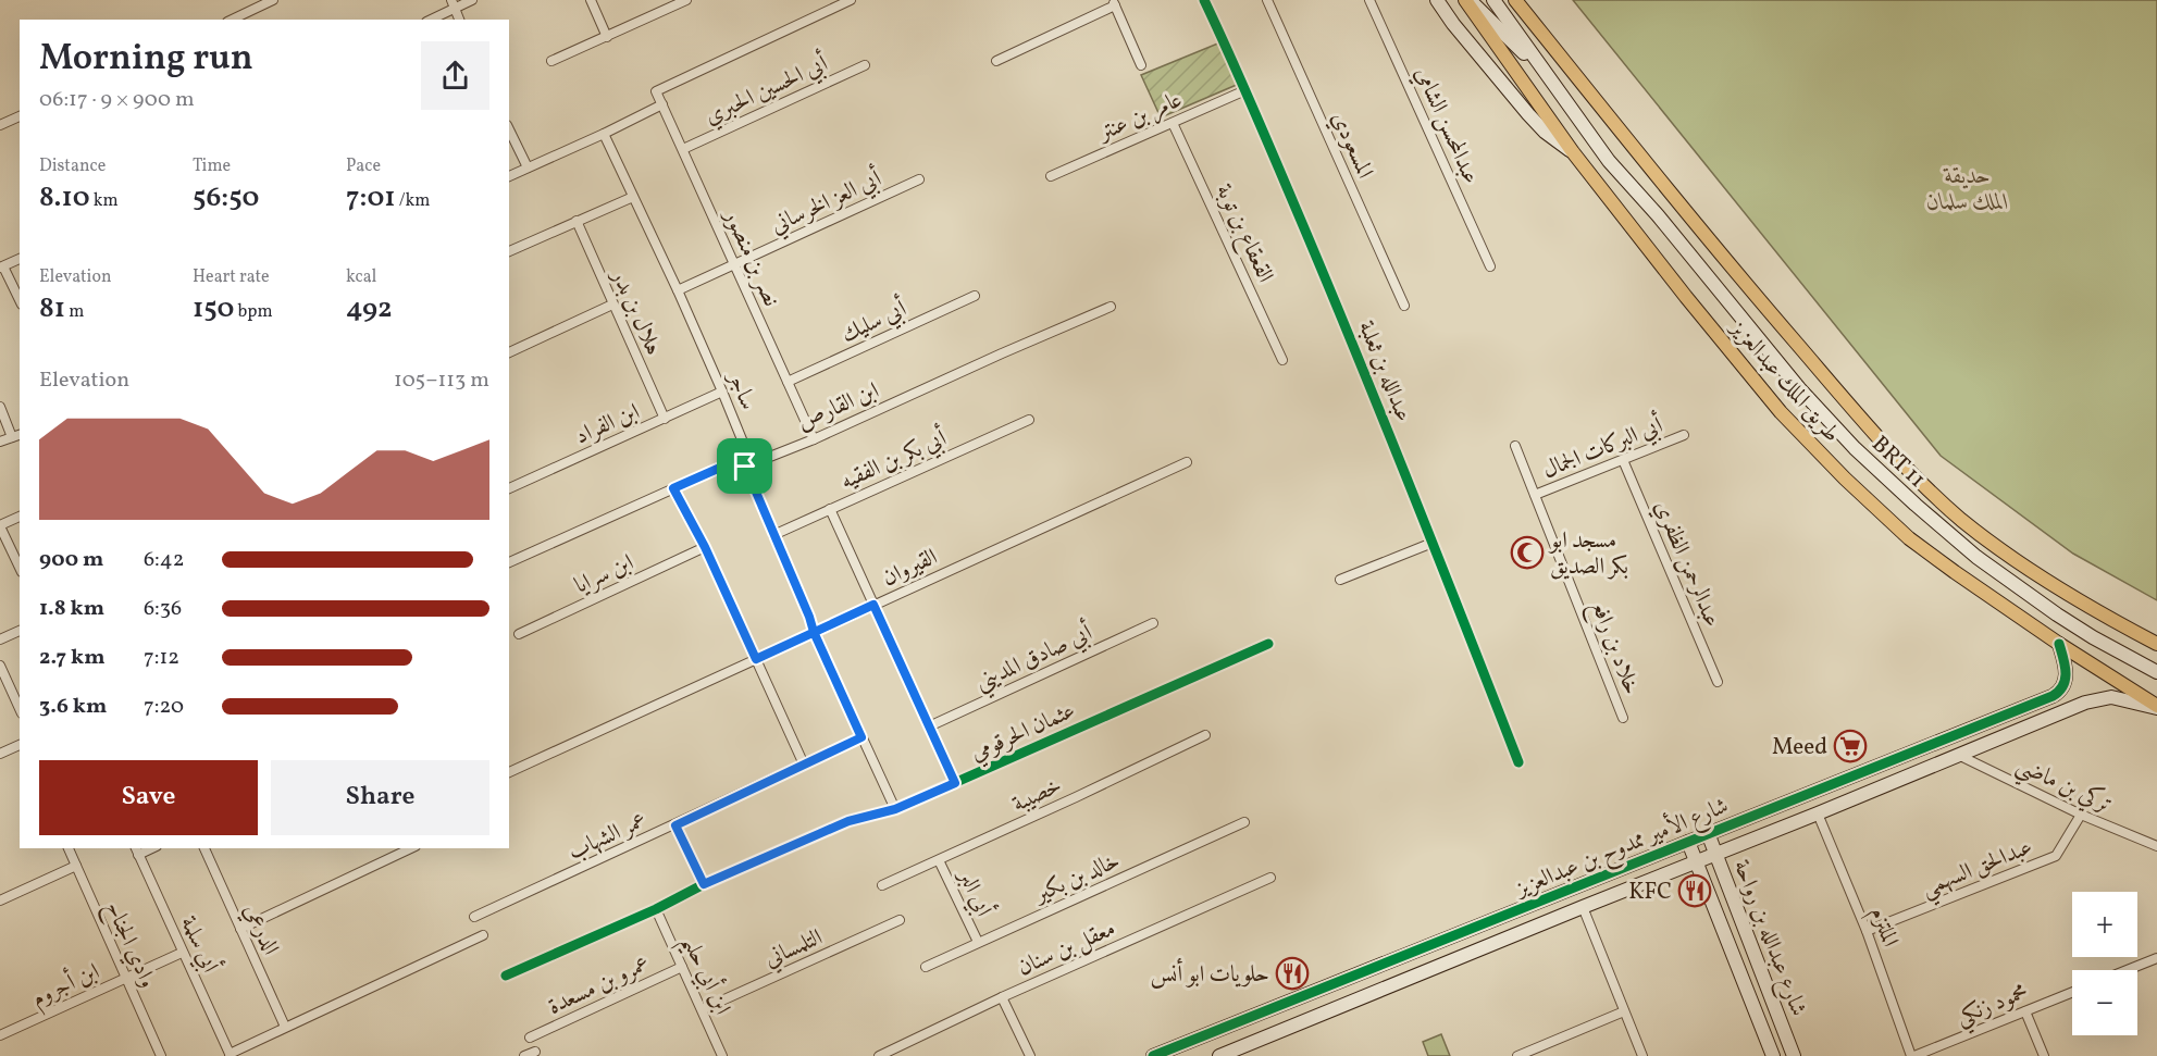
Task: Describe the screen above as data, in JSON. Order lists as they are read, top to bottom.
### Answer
{
  "streets": {
    "main road": ["طريق الملك عبدالعزيز"],
    "street": [
      "أبي الحسين الحبري",
      "عامر بن عنتر",
      "عبدالمحسن الشامي",
      "المسعودي",
      "أبي العز الخرساني",
      "القعقاع بن توبة",
      "نصر بن منصور",
      "هلال بن بدر",
      "أبي سليك",
      "عبدالله بن ثعلبة",
      "ساجر",
      "ابن القارص",
      "ابن الفراد",
      "أبي البركات الجمال",
      "أبي بكر بن الفقيه",
      "BRT 11",
      "عبدالرحمن الظفري",
      "القيروان",
      "ابن سرايا",
      "خلاد بن رافع",
      "أبي صادق المديني",
      "عثمان الحرقومي",
      "تركي بن ماضي",
      "خصيبة",
      "عمر الشهاب",
      "شارع الأمير ممدوح بن عبدالعزيز",
      "عبدالحق السهمي",
      "خالد بن بكير",
      "أبي البر",
      "الملتزم",
      "الدرعي",
      "شارع عبدالله بن رواحة",
      "وادي الجناح",
      "أبي سلمة",
      "التلمساني",
      "معقل بن سنان",
      "ابن أبي حليم",
      "ابن أجروم",
      "عمرو بن مسعدة",
      "محمود زنكي"
    ]
  },
  "crossings": [
    ["أبي الحسين الحبري", "نصر بن منصور"],
    ["عامر بن عنتر", "القعقاع بن توبة"],
    ["عامر بن عنتر", "عبدالله بن ثعلبة"],
    ["أبي العز الخرساني", "نصر بن منصور"],
    ["أبي العز الخرساني", "ساجر"],
    ["نصر بن منصور", "أبي سليك"],
    ["نصر بن منصور", "ابن القارص"],
    ["هلال بن بدر", "ابن الفراد"],
    ["طريق الملك عبدالعزيز", "BRT 11"],
    ["طريق الملك عبدالعزيز", "شارع الأمير ممدوح بن عبدالعزيز"],
    ["ساجر", "ابن القارص"],
    ["ساجر", "ابن الفراد"],
    ["ساجر", "أبي بكر بن الفقيه"],
    ["ساجر", "القيروان"],
    ["ساجر", "عثمان الحرقومي"],
    ["ساجر", "عمر الشهاب"],
    ["أبي البركات الجمال", "عبدالرحمن الظفري"],
    ["أبي البركات الجمال", "خلاد بن رافع"],
    ["عثمان الحرقومي", "ابن أبي حليم"],
    ["تركي بن ماضي", "شارع الأمير ممدوح بن عبدالعزيز"],
    ["تركي بن ماضي", "عبدالحق السهمي"],
    ["خصيبة", "أبي البر"],
    ["شارع الأمير ممدوح بن عبدالعزيز", "الملتزم"],
    ["شارع الأمير ممدوح بن عبدالعزيز", "شارع عبدالله بن رواحة"],
    ["عبدالحق السهمي", "الملتزم"],
    ["خالد بن بكير", "أبي البر"],
    ["الملتزم", "محمود زنكي"],
    ["وادي الجناح", "ابن أجروم"],
    ["أبي سلمة", "ابن أجروم"],
    ["التلمساني", "ابن أبي حليم"],
    ["ابن أبي حليم", "عمرو بن مسعدة"]
  ],
  "parks": ["حديقة الملك سلمان"],
  "places": {
    "mosque": ["مسجد ابو بكر الصديق"],
    "supermarket": ["Meed"],
    "restaurant": ["KFC", "حلويات ابو أنس"]
  },
  "page": {
    "heading": ["Morning run", "06:17 · 9 × 900 m"],
    "stats": [
      ["Distance", "8.10 km"],
      ["Time", "56:50"],
      ["Pace", "7:01 /km"],
      ["Elevation", "81 m"],
      ["Heart rate", "150 bpm"],
      ["kcal", "492"]
    ],
    "chart": ["Elevation", "105–113 m"],
    "list": [
      {
        "name": "900 m",
        "note": "6:42"
      },
      {
        "name": "1.8 km",
        "note": "6:36"
      },
      {
        "name": "2.7 km",
        "note": "7:12"
      },
      {
        "name": "3.6 km",
        "note": "7:20"
      }
    ],
    "buttons": ["Save", "Share"],
    "map_buttons": ["+", "−"]
  }
}
